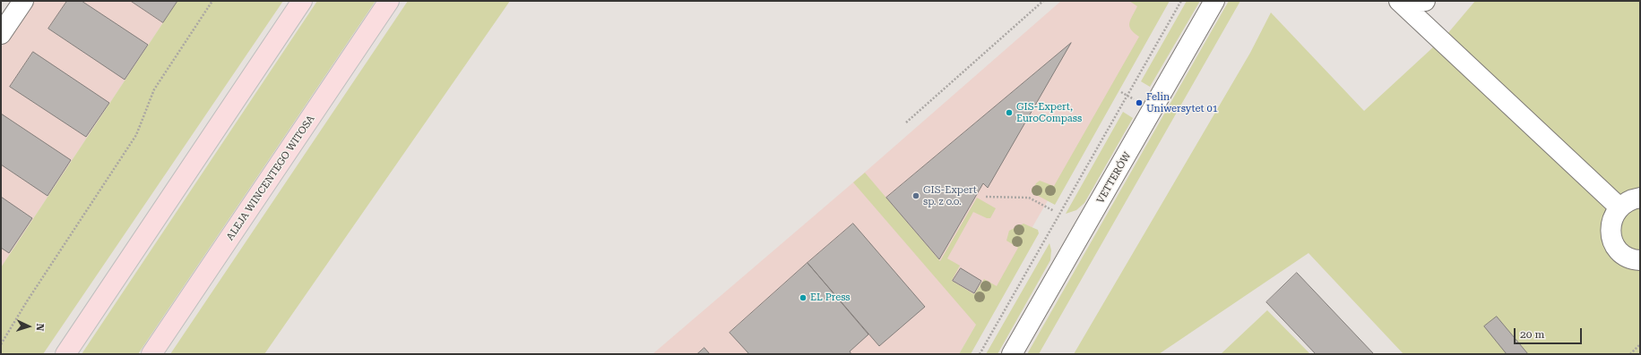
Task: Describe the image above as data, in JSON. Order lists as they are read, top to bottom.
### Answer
{
  "streets": {
    "main road": ["ALEJA WINCENTEGO WITOSA"],
    "street": ["VETTERÓW"]
  },
  "places": [
    "Felin Uniwersytet 01",
    "GIS-Expert, EuroCompass",
    "GIS-Expert sp. z o.o.",
    "EL Press"
  ],
  "scale_bar": "20 m",
  "north": "right"
}
